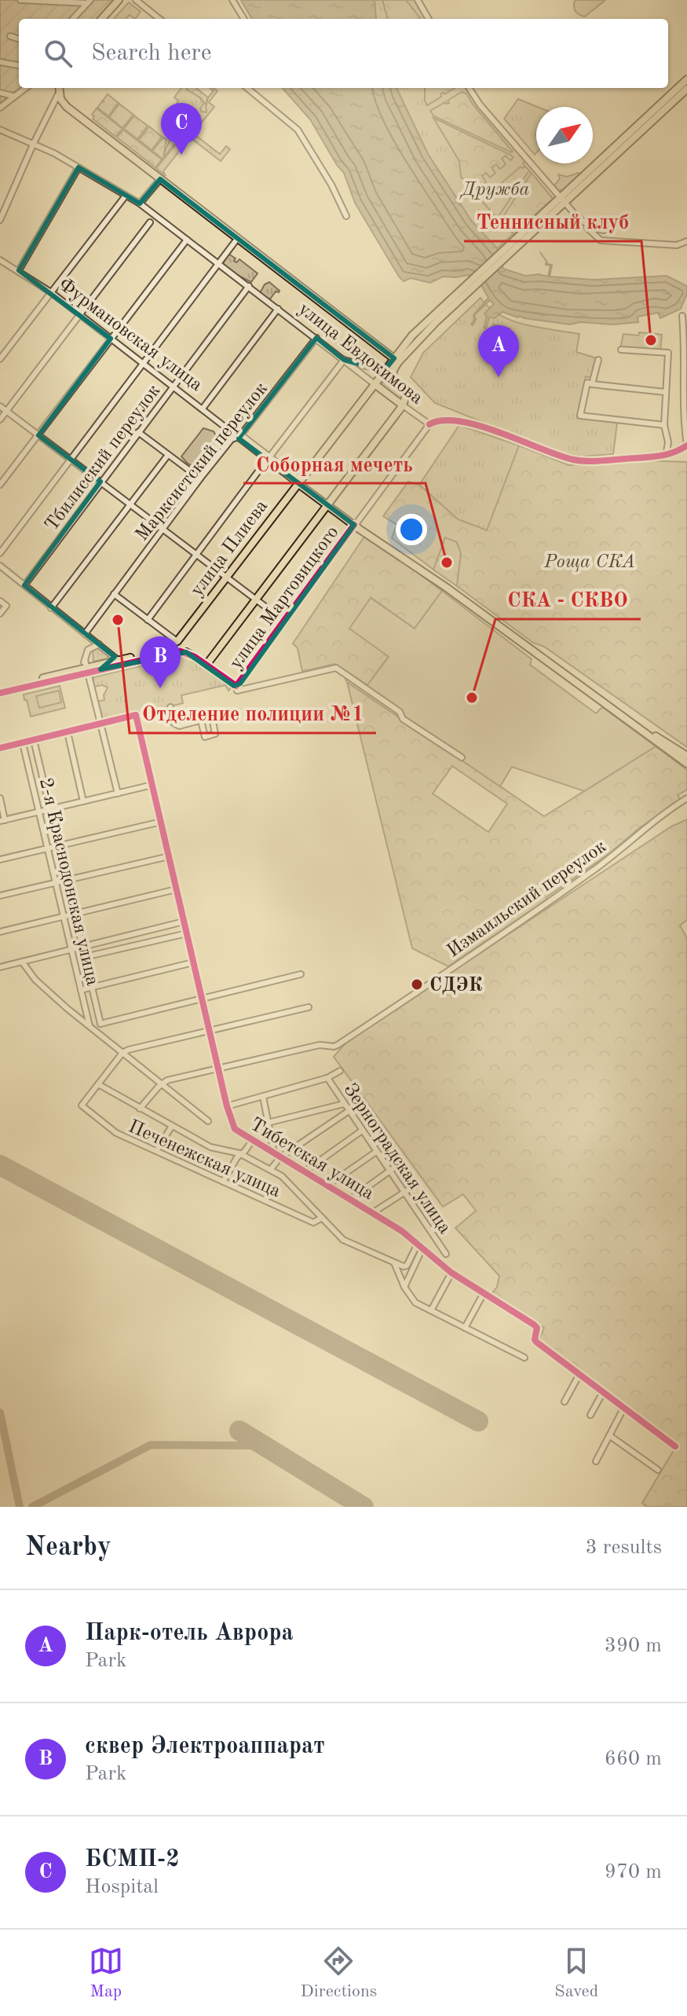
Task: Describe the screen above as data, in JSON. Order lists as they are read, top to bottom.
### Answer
{
  "streets": {
    "main road": ["Фурмановская улица", "улица Евдокимова", "улица Плиева"],
    "street": [
      "Тбилисский переулок",
      "Марксистский переулок",
      "улица Мартовицкого",
      "2-я Краснодонская улица",
      "Измаильский переулок",
      "Печенежская улица",
      "Тибетская улица",
      "Зерноградская улица"
    ]
  },
  "crossings": [
    ["Фурмановская улица", "Тбилисский переулок"],
    ["Фурмановская улица", "Марксистский переулок"],
    ["Фурмановская улица", "улица Плиева"],
    ["Фурмановская улица", "улица Мартовицкого"],
    ["улица Евдокимова", "Тбилисский переулок"],
    ["улица Евдокимова", "Марксистский переулок"],
    ["улица Евдокимова", "улица Плиева"],
    ["улица Евдокимова", "улица Мартовицкого"],
    ["2-я Краснодонская улица", "Измаильский переулок"],
    ["Измаильский переулок", "Тибетская улица"]
  ],
  "parks": ["Дружба", "Роща СКА"],
  "places": [
    "Теннисный клуб",
    "Соборная мечеть",
    "Отделение полиции №1",
    "СКА - СКВО",
    "СДЭК"
  ],
  "north": "top right",
  "page": {
    "search": "Search here",
    "pins": ["C", "A", "B"],
    "heading": ["Nearby", "3 results"],
    "list": [
      {
        "mark": "A",
        "name": "Парк-отель Аврора",
        "note": "Park",
        "value": "390 m"
      },
      {
        "mark": "B",
        "name": "cквер Электроаппарат",
        "note": "Park",
        "value": "660 m"
      },
      {
        "mark": "C",
        "name": "БСМП-2",
        "note": "Hospital",
        "value": "970 m"
      }
    ],
    "nav": ["Map", "Directions", "Saved"]
  }
}
